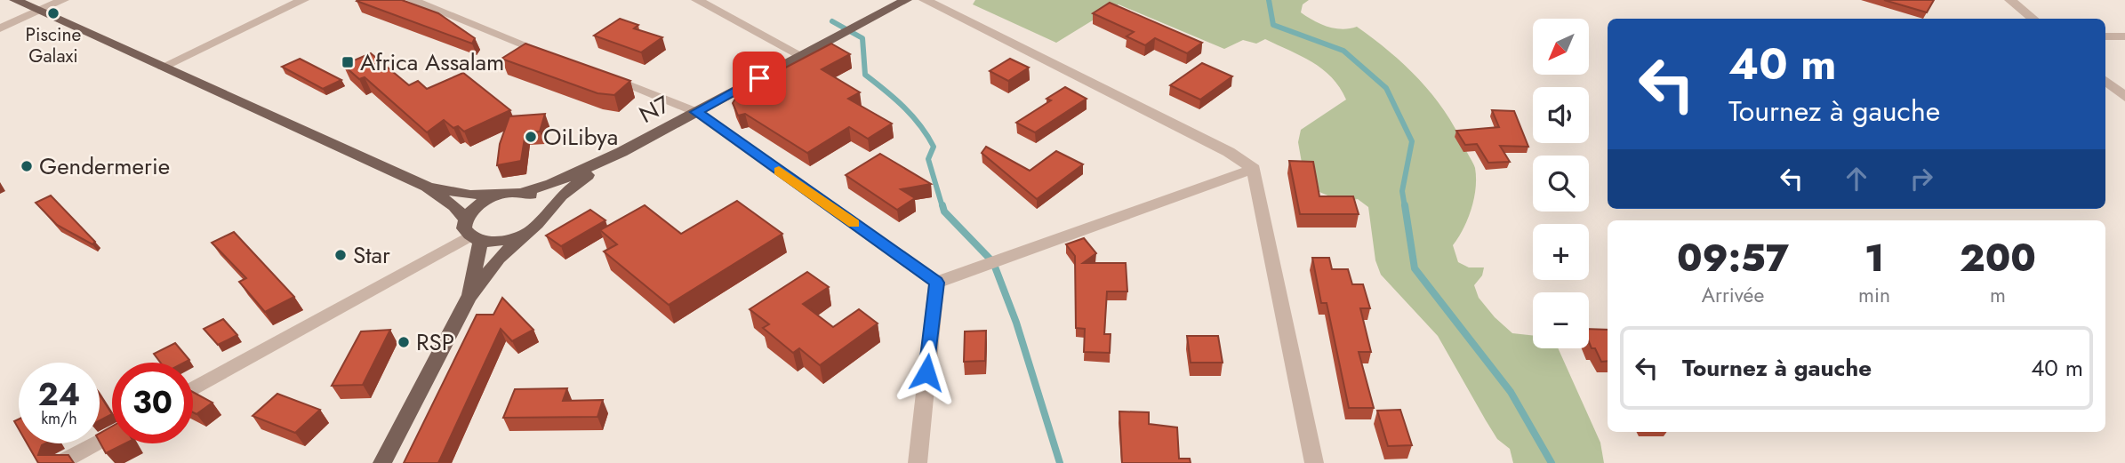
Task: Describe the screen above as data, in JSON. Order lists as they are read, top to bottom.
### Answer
{
  "streets": {
    "main road": ["N7"]
  },
  "places": {
    "other": [
      "Piscine Galaxi",
      "OiLibya",
      "Gendermerie",
      "Star",
      "RSP"
    ],
    "transit": ["Africa Assalam"]
  },
  "north": "bottom left",
  "page": {
    "map_buttons": ["+", "−"],
    "turn": ["40 m", "Tournez à gauche"],
    "eta": [
      "09:57",
      "Arrivée",
      "1",
      "min",
      "200",
      "m"
    ],
    "list": [
      {
        "name": "Tournez à gauche",
        "value": "40 m"
      }
    ],
    "speed": "24 km/h",
    "limit": "30"
  }
}
